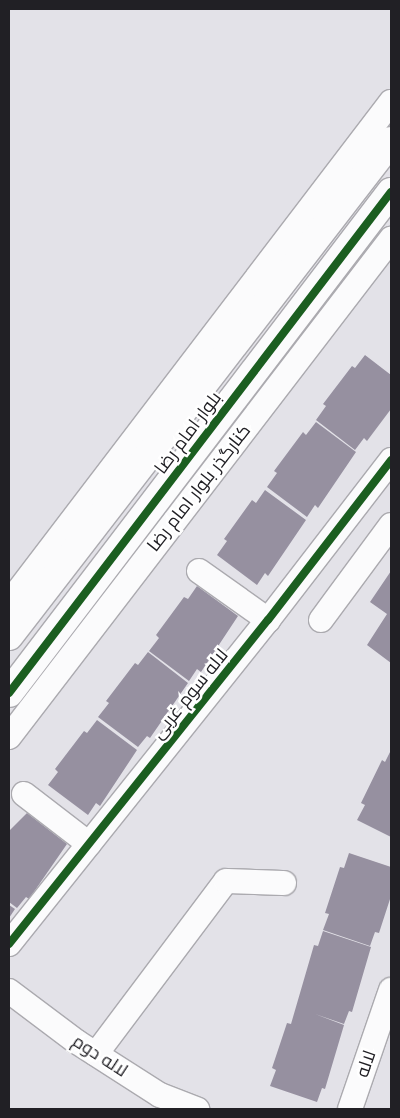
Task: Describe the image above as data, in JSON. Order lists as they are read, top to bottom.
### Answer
{
  "streets": {
    "street": [
      "بلوار امام رضا",
      "کنارگذر بلوار امام رضا",
      "لاله سوم غربی",
      "لاله دوم",
      "لاله"
    ]
  }
}
